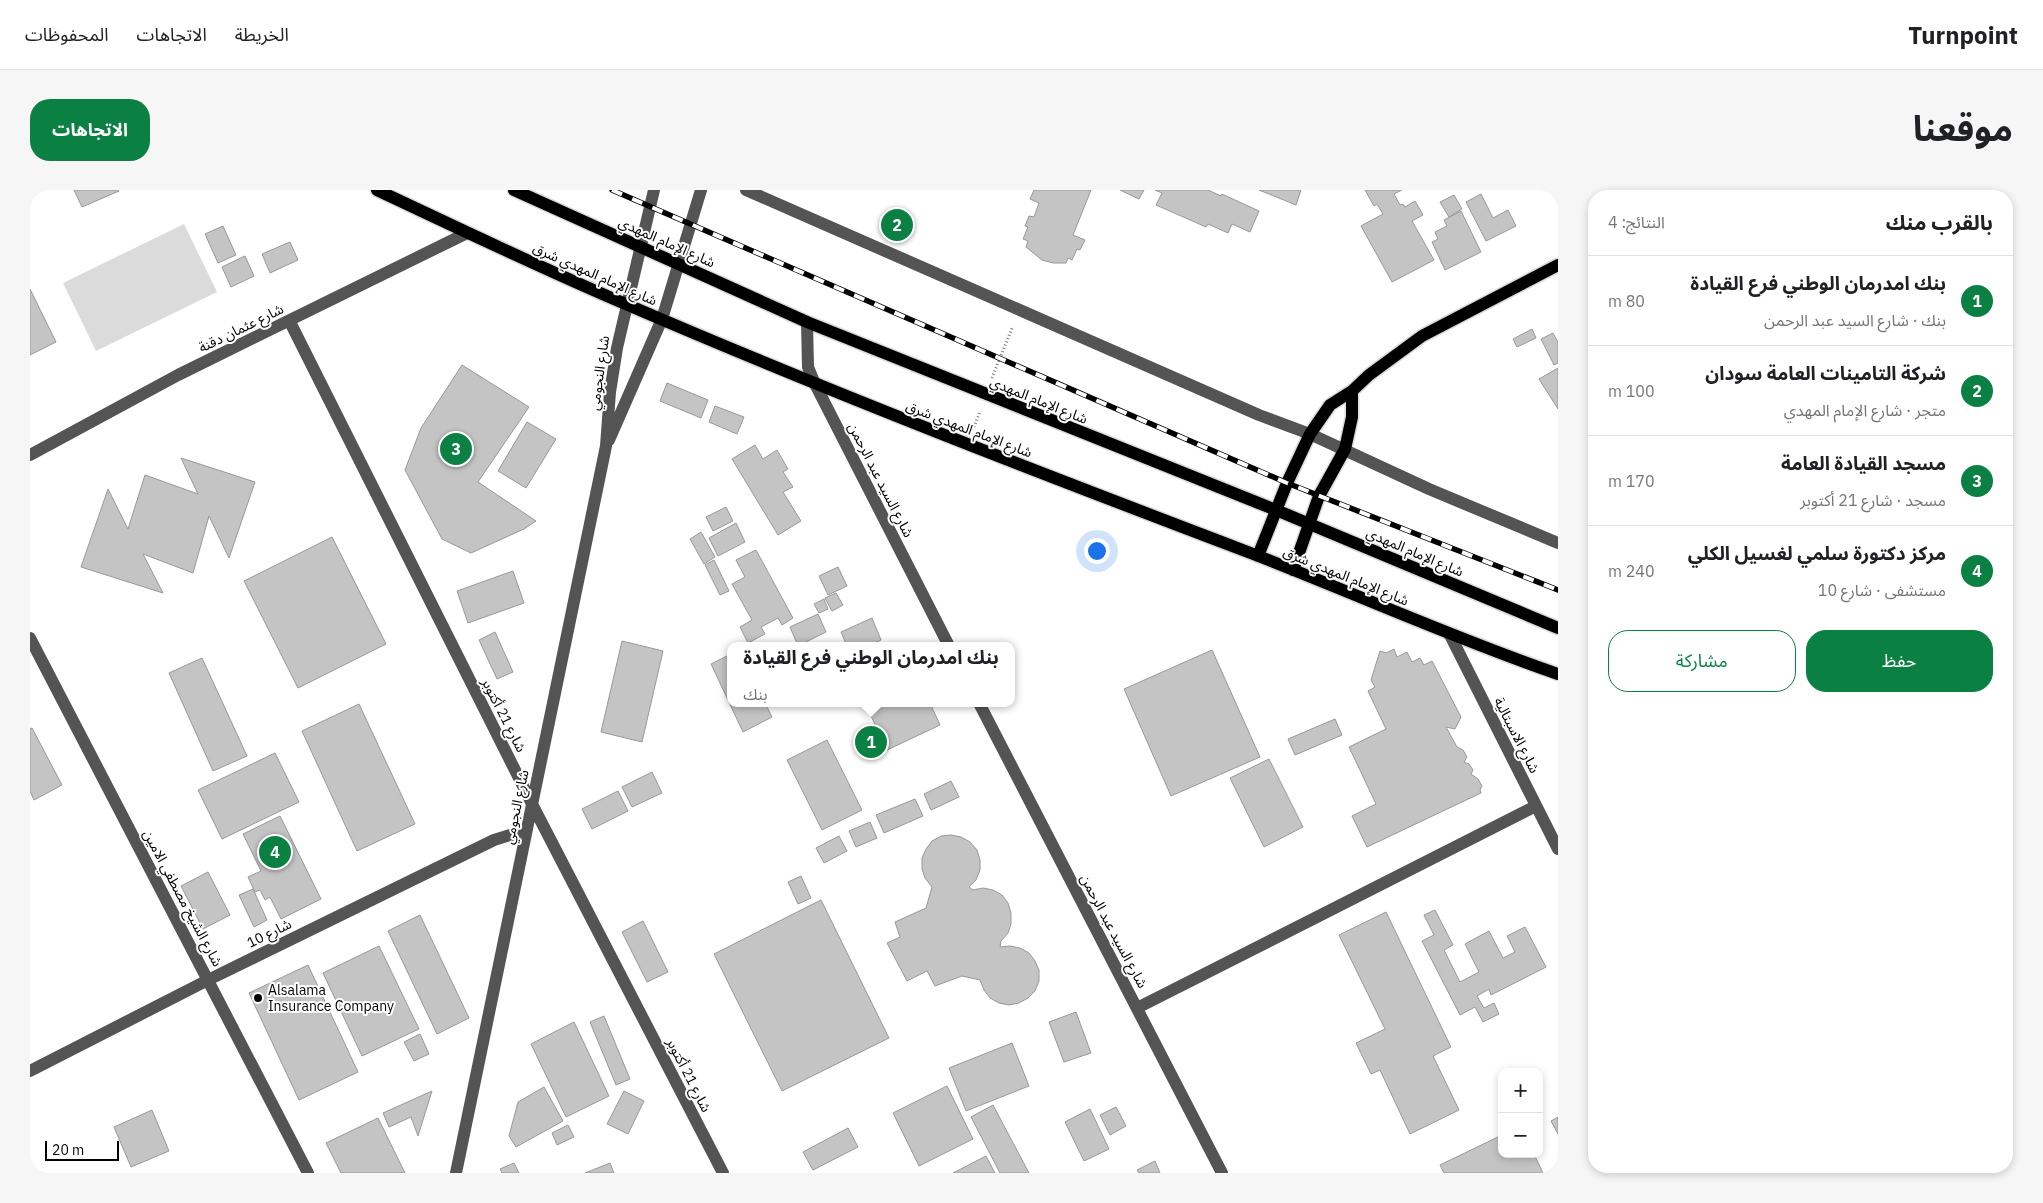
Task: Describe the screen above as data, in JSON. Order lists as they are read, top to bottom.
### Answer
{
  "streets": {
    "main road": ["شارع الإمام المهدي", "شارع الإمام المهدي شرق"],
    "street": [
      "شارع عثمان دقنة",
      "شارع النجومي",
      "شارع السيد عبد الرحمن",
      "شارع 21 أكتوبر",
      "شارع الاسبتالية",
      "شارع الشيخ مصطفي الامين",
      "شارع 10"
    ]
  },
  "crossings": [
    ["شارع الإمام المهدي", "شارع النجومي"],
    ["شارع الإمام المهدي", "شارع السيد عبد الرحمن"],
    ["شارع الإمام المهدي شرق", "شارع عثمان دقنة"],
    ["شارع الإمام المهدي شرق", "شارع النجومي"],
    ["شارع الإمام المهدي شرق", "شارع السيد عبد الرحمن"],
    ["شارع الإمام المهدي شرق", "شارع الاسبتالية"],
    ["شارع عثمان دقنة", "شارع 21 أكتوبر"],
    ["شارع النجومي", "شارع 21 أكتوبر"],
    ["شارع النجومي", "شارع 10"],
    ["شارع الشيخ مصطفي الامين", "شارع 10"]
  ],
  "places": ["Alsalama Insurance Company"],
  "scale_bar": "20 m",
  "page": {
    "header": "Turnpoint",
    "nav": ["الخريطة", "الاتجاهات", "المحفوظات"],
    "title": "موقعنا",
    "buttons": [
      "الاتجاهات",
      ["حفظ", "مشاركة"]
    ],
    "heading": ["بالقرب منك", "النتائج: 4"],
    "pins": [
      "2",
      "3",
      "1",
      "4"
    ],
    "list": [
      {
        "mark": "1",
        "name": "بنك امدرمان الوطني فرع القيادة",
        "note": "بنك · شارع السيد عبد الرحمن",
        "value": "80 m"
      },
      {
        "mark": "2",
        "name": "شركة التامينات العامة سودان",
        "note": "متجر · شارع الإمام المهدي",
        "value": "100 m"
      },
      {
        "mark": "3",
        "name": "مسجد القيادة العامة",
        "note": "مسجد · شارع 21 أكتوبر",
        "value": "170 m"
      },
      {
        "mark": "4",
        "name": "مركز دكتورة سلمي لغسيل الكلي",
        "note": "مستشفى · شارع 10",
        "value": "240 m"
      }
    ],
    "popup": ["بنك امدرمان الوطني فرع القيادة", "بنك"],
    "map_buttons": ["+", "−"],
    "scale": "20 m"
  }
}
